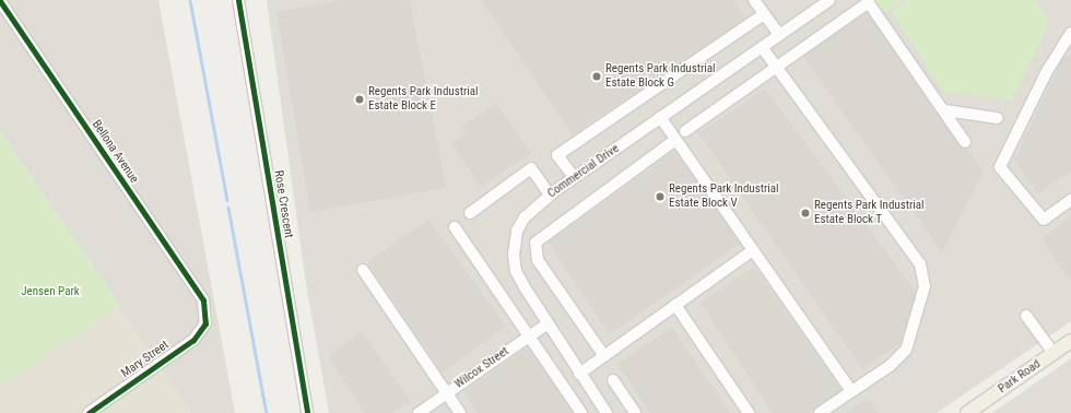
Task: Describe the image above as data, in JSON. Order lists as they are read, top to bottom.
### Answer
{
  "streets": {
    "main road": ["Park Road"],
    "street": [
      "Bellona Avenue",
      "Commercial Drive",
      "Rose Crescent",
      "Mary Street",
      "Wilcox Street"
    ]
  },
  "crossings": [
    ["Bellona Avenue", "Mary Street"],
    ["Commercial Drive", "Wilcox Street"]
  ],
  "parks": ["Jensen Park"],
  "places": [
    "Regents Park Industrial Estate Block G",
    "Regents Park Industrial Estate Block E",
    "Regents Park Industrial Estate Block V",
    "Regents Park Industrial Estate Block T"
  ]
}
